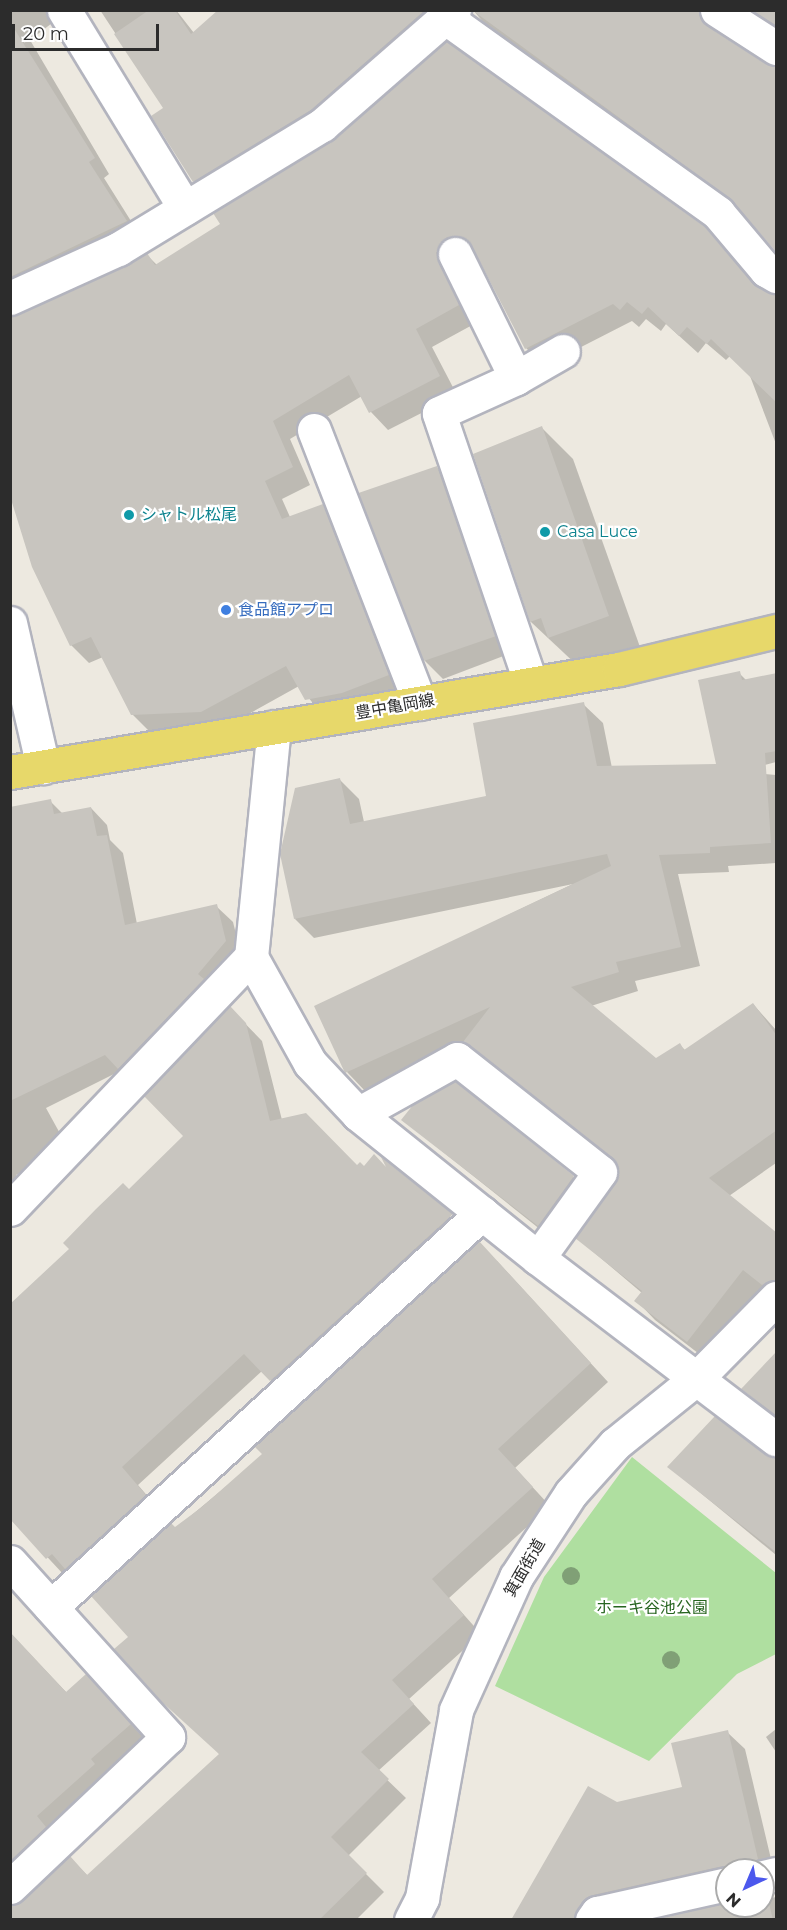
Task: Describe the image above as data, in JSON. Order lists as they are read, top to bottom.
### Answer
{
  "streets": {
    "main road": ["豊中亀岡線"],
    "street": ["箕面街道"]
  },
  "parks": ["ホーキ谷池公園"],
  "places": ["シャトル松尾", "Casa Luce", "食品館アプロ"],
  "scale_bar": "20 m",
  "north": "bottom left"
}
